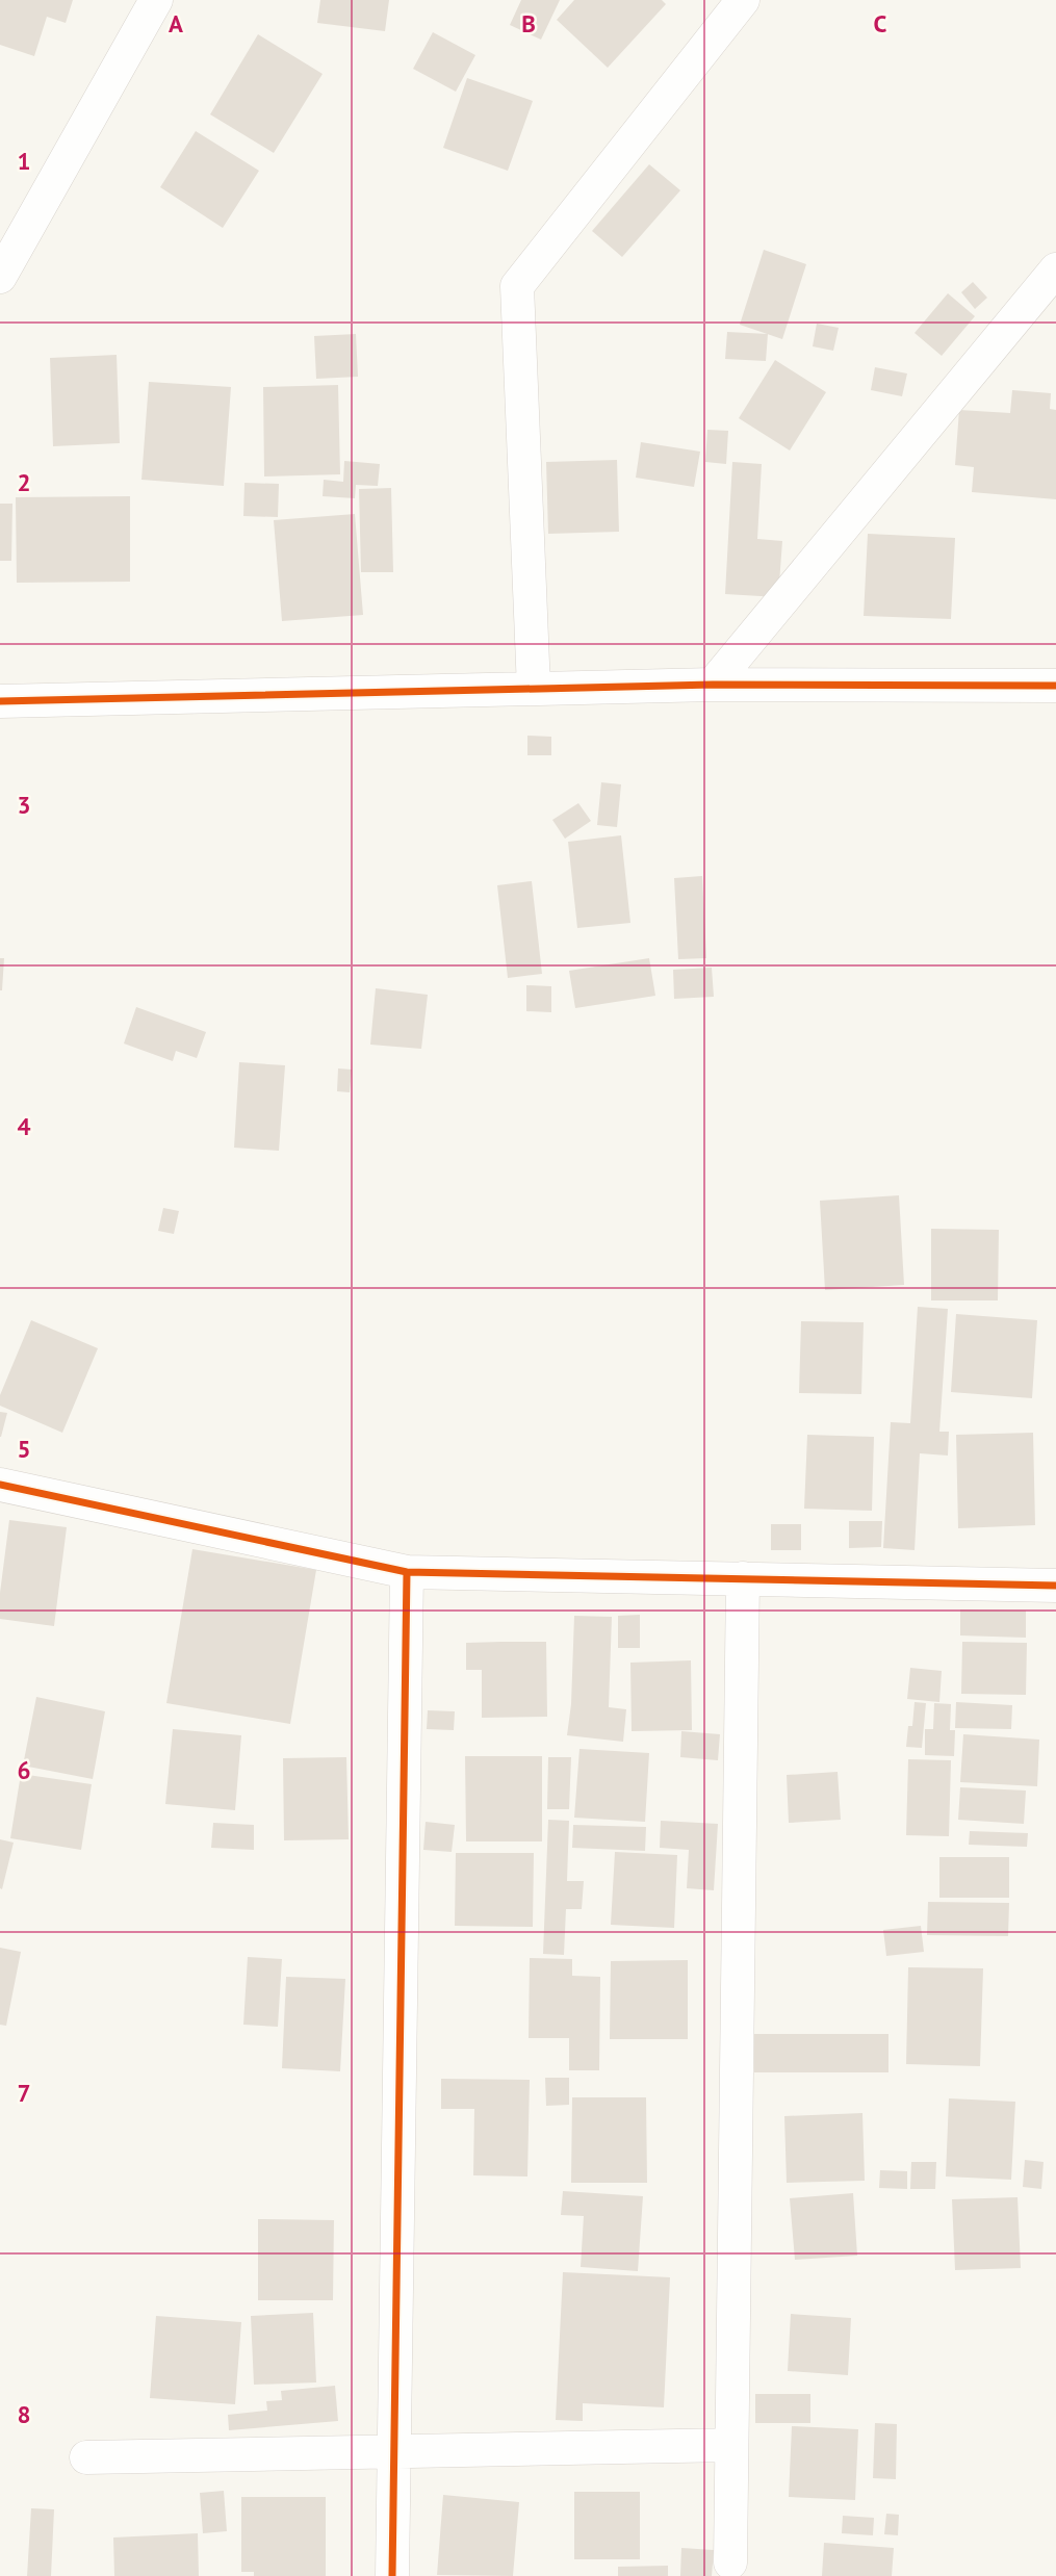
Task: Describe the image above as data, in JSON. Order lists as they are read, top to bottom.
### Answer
{
  "grid": {
    "columns": ["A", "B", "C"],
    "rows": [
      "1",
      "2",
      "3",
      "4",
      "5",
      "6",
      "7",
      "8"
    ]
  }
}
